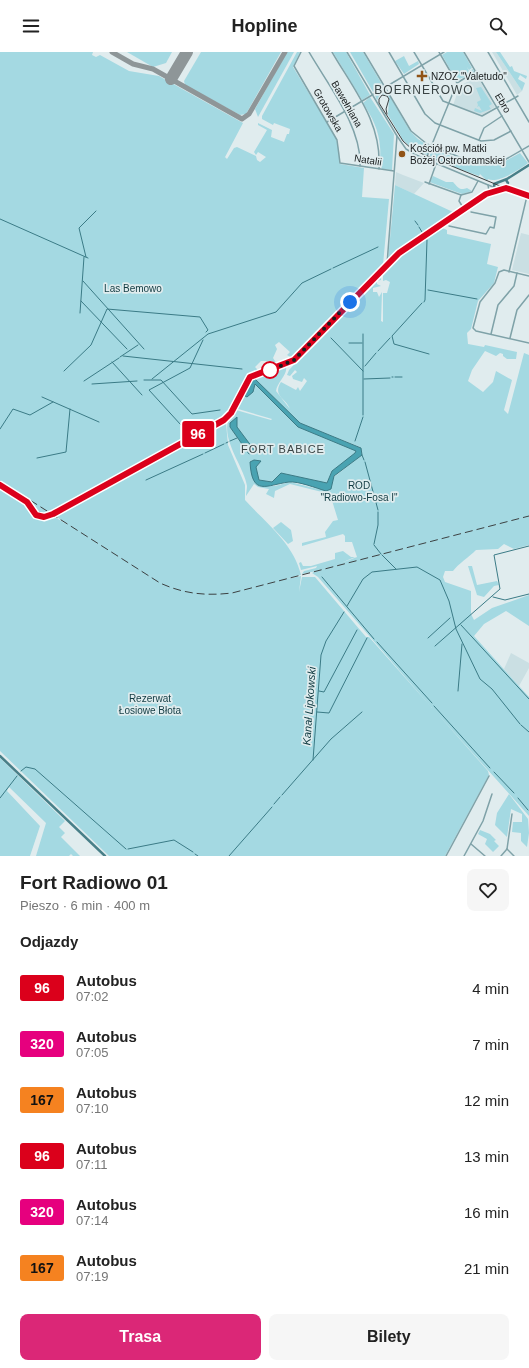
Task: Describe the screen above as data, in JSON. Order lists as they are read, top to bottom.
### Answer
{
  "streets": {
    "street": [
      "Ebro",
      "Bawełniana",
      "Grotowska",
      "Natalii"
    ]
  },
  "crossings": [
    ["Bawełniana", "Natalii"],
    ["Grotowska", "Natalii"]
  ],
  "districts": ["BOERNEROWO", "FORT BABICE"],
  "water": ["Kanał Lipkowski"],
  "parks": ["Las Bemowo", "ROD \"Radiowo-Fosa I\"", "Rezerwat Łosiowe Błota"],
  "places": {
    "health": ["NZOZ \"Valetudo\""],
    "other": ["Kościół pw. Matki Bożej Ostrobramskiej"]
  },
  "lines": ["bus line 96"],
  "page": {
    "header": "Hopline",
    "on_map": "96",
    "heading": [
      ["Fort Radiowo 01", "Pieszo · 6 min · 400 m"],
      "Odjazdy"
    ],
    "list": [
      {
        "mark": "96",
        "name": "Autobus",
        "note": "07:02",
        "value": "4 min"
      },
      {
        "mark": "320",
        "name": "Autobus",
        "note": "07:05",
        "value": "7 min"
      },
      {
        "mark": "167",
        "name": "Autobus",
        "note": "07:10",
        "value": "12 min"
      },
      {
        "mark": "96",
        "name": "Autobus",
        "note": "07:11",
        "value": "13 min"
      },
      {
        "mark": "320",
        "name": "Autobus",
        "note": "07:14",
        "value": "16 min"
      },
      {
        "mark": "167",
        "name": "Autobus",
        "note": "07:19",
        "value": "21 min"
      }
    ],
    "buttons": ["Trasa", "Bilety"]
  }
}
